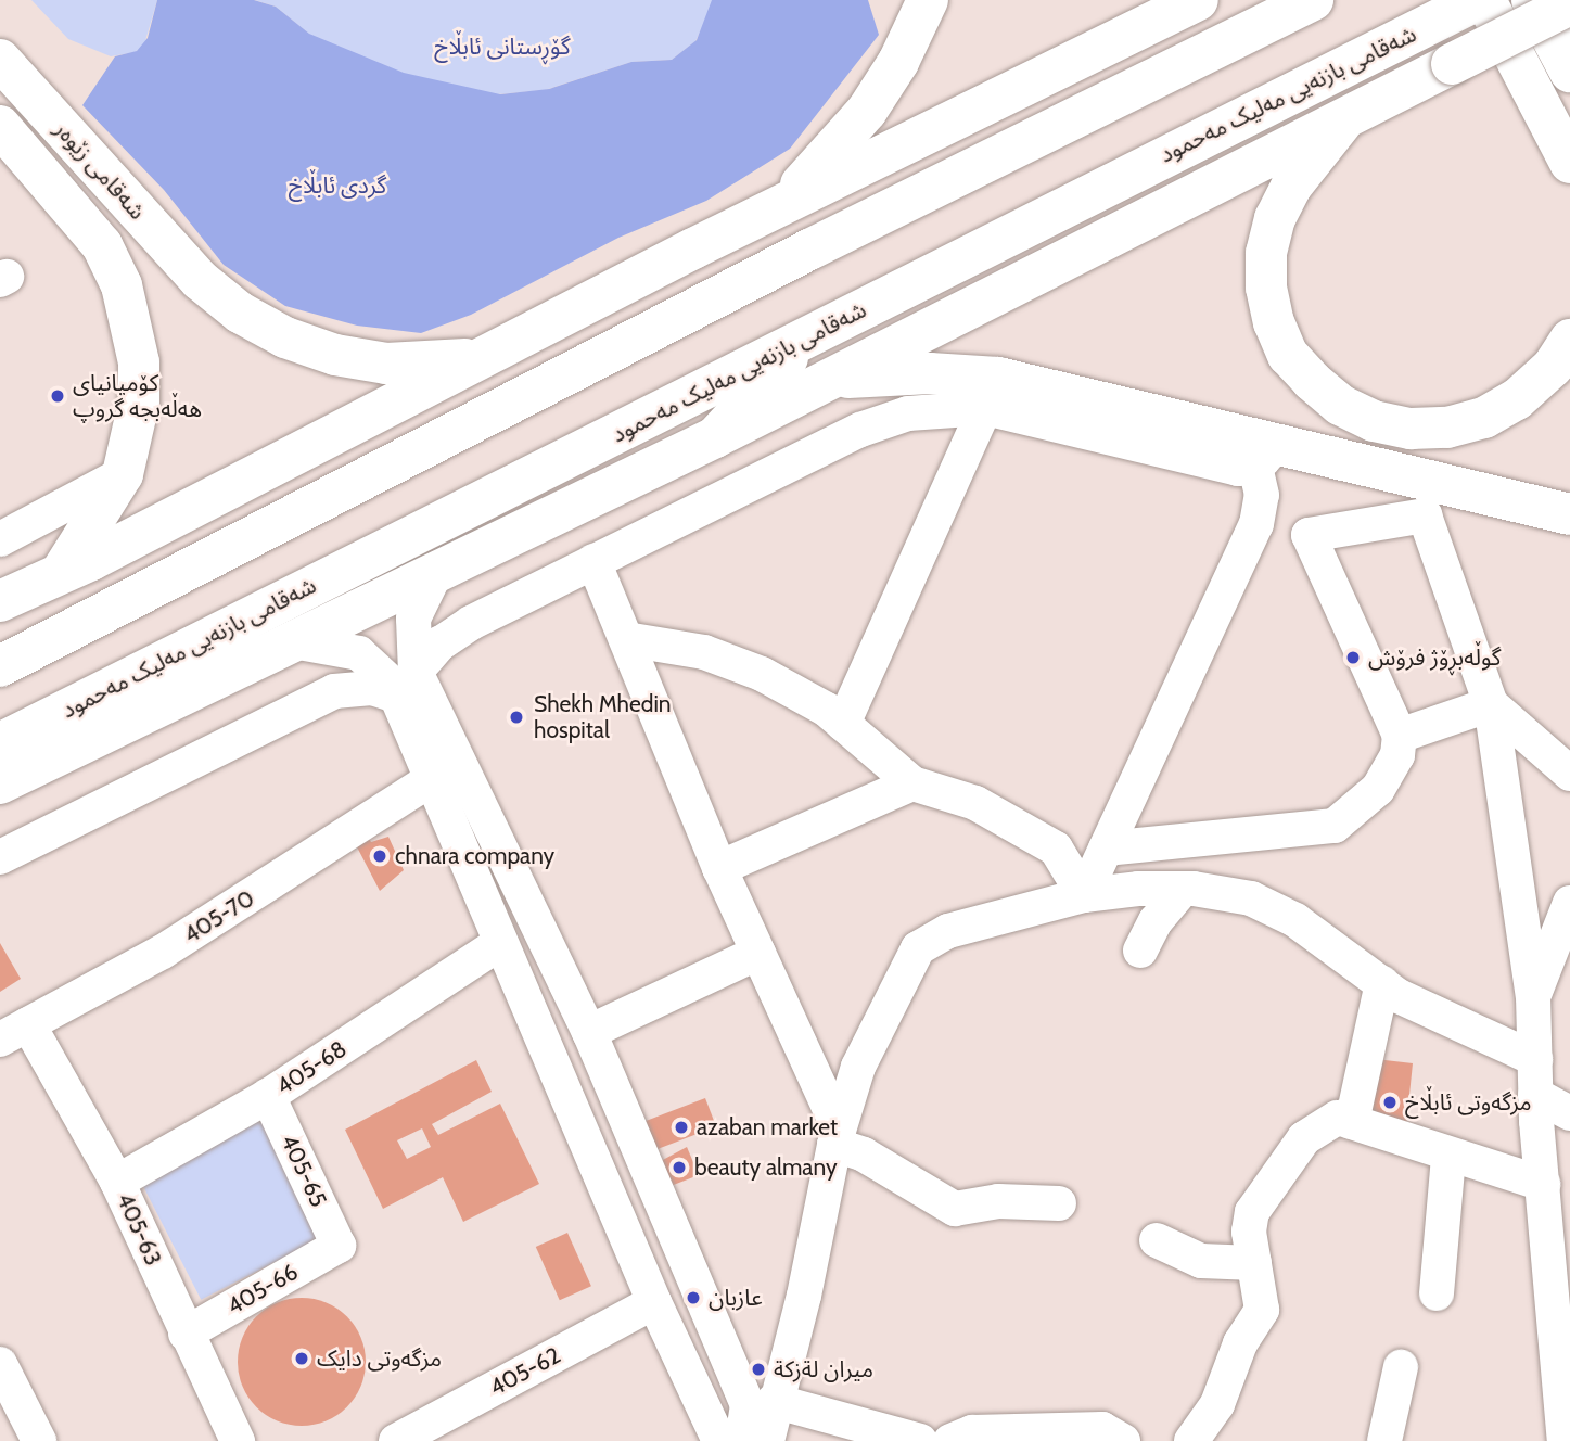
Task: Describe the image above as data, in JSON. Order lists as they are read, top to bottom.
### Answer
{
  "streets": {
    "main road": ["شەقامی بازنەیی مەلیک مەحمود", "شەقامی زێوەر"],
    "street": [
      "405-70",
      "405-68",
      "405-65",
      "405-63",
      "405-66",
      "405-62"
    ]
  },
  "crossings": [
    ["405-70", "405-63"],
    ["405-68", "405-65"],
    ["405-68", "405-63"],
    ["405-65", "405-66"],
    ["405-63", "405-66"]
  ],
  "parks": ["گۆڕستانی ئابڵاخ", "گردی ئابڵاخ"],
  "places": [
    "کۆمپانیای ھەڵەبجە گروپ",
    "گوڵەبڕۆژ فرۆش",
    "Shekh Mhedin hospital",
    "chnara company",
    "مزگەوتی ئابڵاخ",
    "azaban market",
    "beauty almany",
    "عازبان",
    "مزگەوتی دایک",
    "ميران لةزكة"
  ]
}
